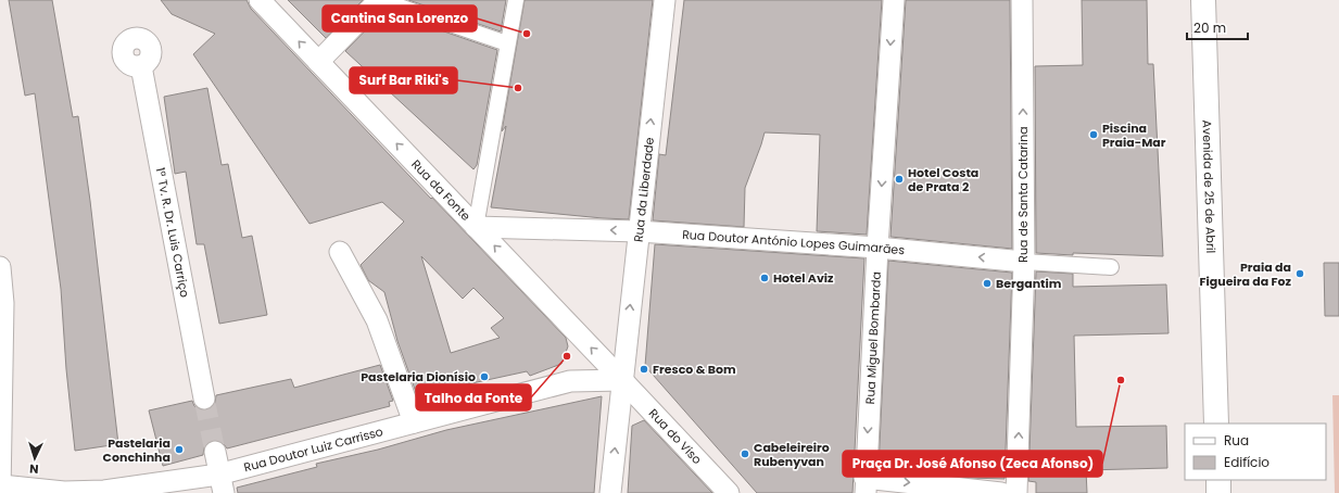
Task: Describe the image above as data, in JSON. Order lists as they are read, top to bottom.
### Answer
{
  "streets": {
    "main road": ["Avenida de 25 de Abril"],
    "street": [
      "Rua da Fonte",
      "Rua da Liberdade",
      "Rua de Santa Catarina",
      "1ª Tv. R. Dr. Luis Carriço",
      "Rua Doutor António Lopes Guimarães",
      "Rua Miguel Bombarda",
      "Rua do Viso",
      "Rua Doutor Luiz Carrisso"
    ]
  },
  "crossings": [
    ["Rua da Fonte", "Rua da Liberdade"],
    ["Rua da Fonte", "Rua Doutor António Lopes Guimarães"],
    ["Rua da Fonte", "Rua do Viso"],
    ["Rua da Fonte", "Rua Doutor Luiz Carrisso"],
    ["Rua da Liberdade", "Rua Doutor António Lopes Guimarães"],
    ["Rua da Liberdade", "Rua do Viso"],
    ["Rua da Liberdade", "Rua Doutor Luiz Carrisso"],
    ["Rua de Santa Catarina", "Rua Doutor António Lopes Guimarães"],
    ["Rua Doutor António Lopes Guimarães", "Rua Miguel Bombarda"],
    ["Rua do Viso", "Rua Doutor Luiz Carrisso"]
  ],
  "one_way": ["Rua de Santa Catarina", "Rua Doutor António Lopes Guimarães", "Rua Miguel Bombarda"],
  "places": [
    "Cantina San Lorenzo",
    "Surf Bar Riki's",
    "Piscina Praia-Mar",
    "Hotel Costa de Prata 2",
    "Praia da Figueira da Foz",
    "Hotel Aviz",
    "Bergantim",
    "Talho da Fonte",
    "Fresco & Bom",
    "Pastelaria Dionísio",
    "Praça Dr. José Afonso (Zeca Afonso)",
    "Pastelaria Conchinha",
    "Cabeleireiro Rubenyvan"
  ],
  "legend": ["Rua", "Edifício"],
  "scale_bar": "20 m",
  "north": "bottom"
}
